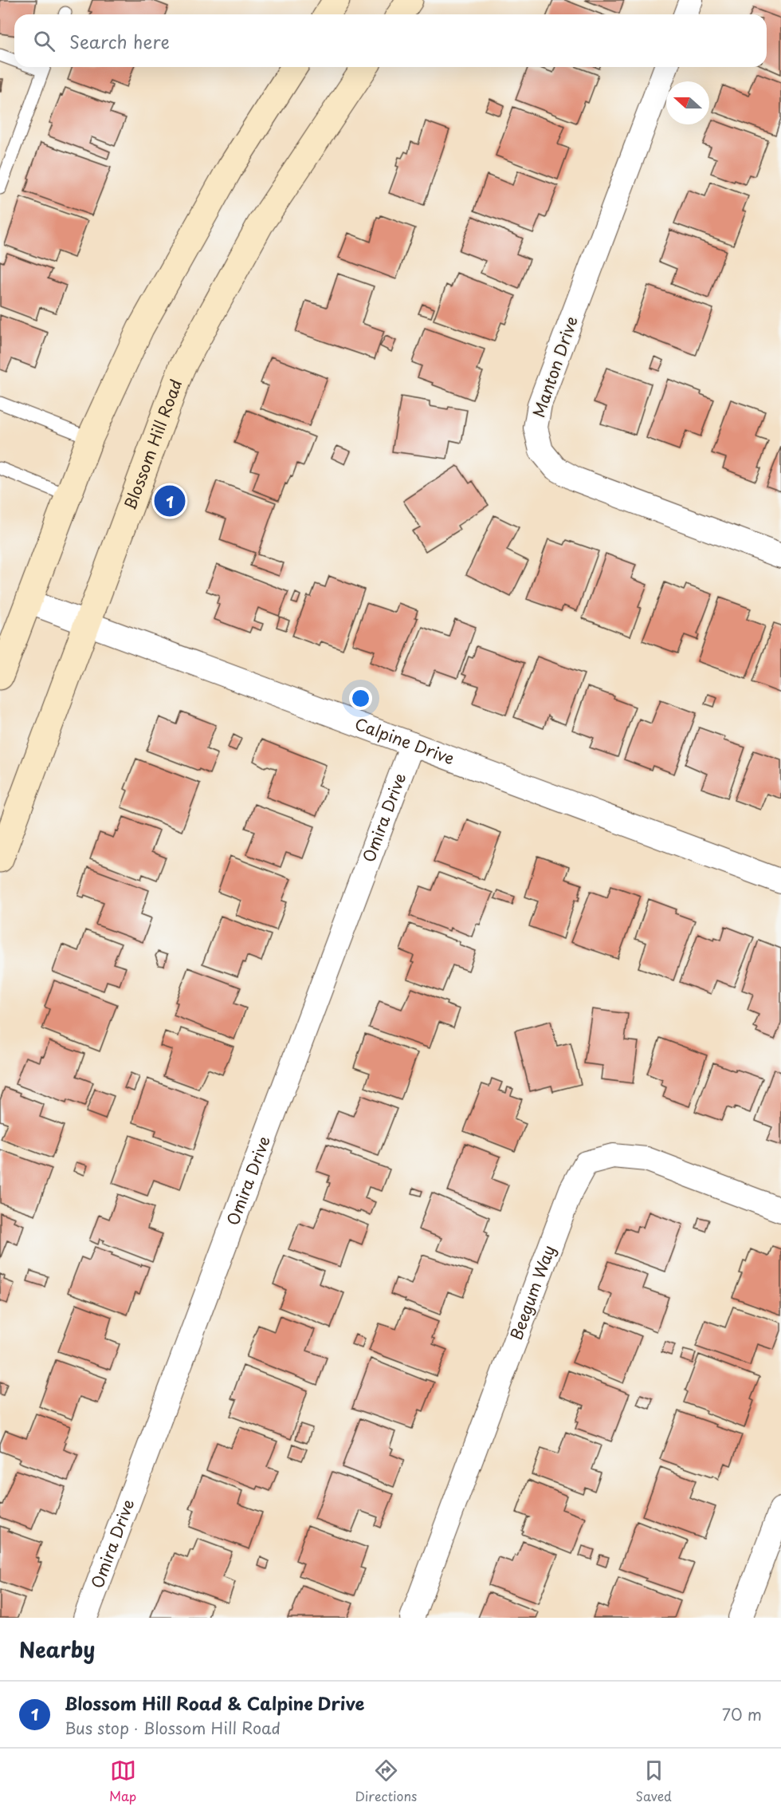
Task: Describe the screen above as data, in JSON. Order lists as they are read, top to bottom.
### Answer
{
  "streets": {
    "main road": ["Blossom Hill Road"],
    "street": [
      "Manton Drive",
      "Calpine Drive",
      "Omira Drive",
      "Beegum Way"
    ]
  },
  "crossings": [
    ["Blossom Hill Road", "Calpine Drive"],
    ["Calpine Drive", "Omira Drive"]
  ],
  "north": "left",
  "page": {
    "search": "Search here",
    "pins": "1",
    "heading": "Nearby",
    "list": [
      {
        "mark": "1",
        "name": "Blossom Hill Road & Calpine Drive",
        "note": "Bus stop · Blossom Hill Road",
        "value": "70 m"
      }
    ],
    "nav": ["Map", "Directions", "Saved"]
  }
}
